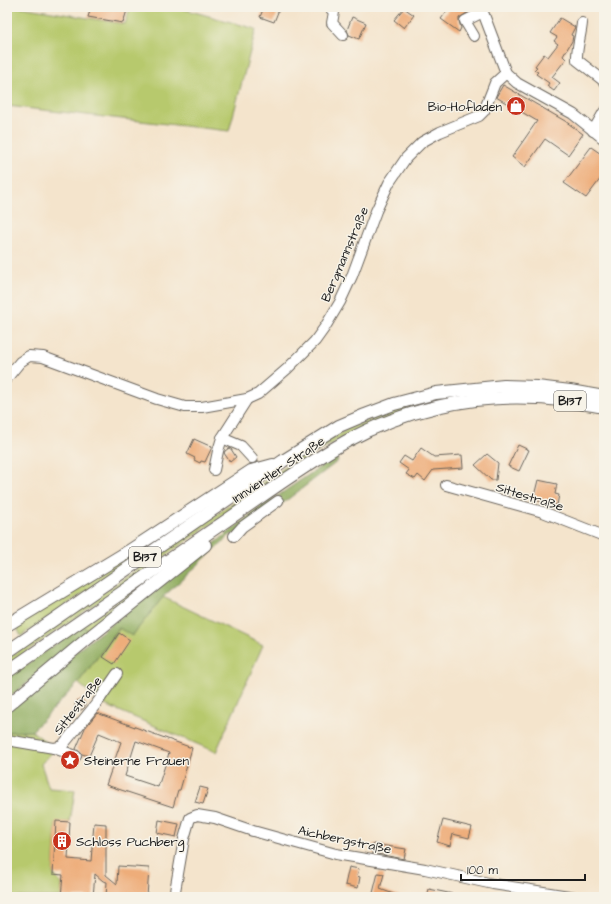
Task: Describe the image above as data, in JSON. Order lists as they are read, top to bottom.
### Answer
{
  "streets": {
    "main road": ["B137", "Innviertler Straße"],
    "street": ["Bergmannstraße", "Sittestraße", "Aichbergstraße"]
  },
  "places": {
    "shop": ["Bio-Hofladen"],
    "place": ["Steinerne Frauen"],
    "building": ["Schloss Puchberg"]
  },
  "scale_bar": "100 m"
}
